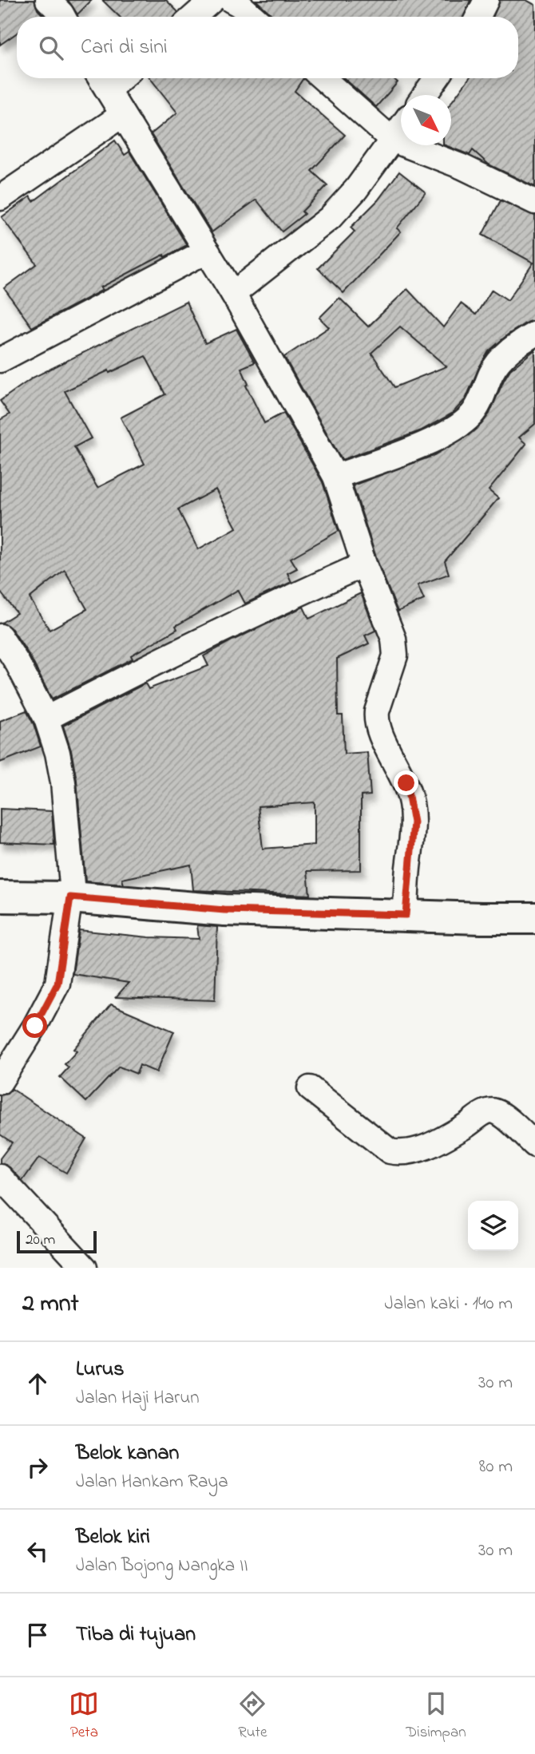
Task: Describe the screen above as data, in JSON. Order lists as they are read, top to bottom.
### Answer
{
  "scale_bar": "20 m",
  "north": "bottom right",
  "page": {
    "search": "Cari di sini",
    "scale": "20 m",
    "heading": ["2 mnt", "Jalan kaki · 140 m"],
    "list": [
      ["Lurus", "Jalan Haji Harun", "30 m"],
      ["Belok kanan", "Jalan Hankam Raya", "80 m"],
      ["Belok kiri", "Jalan Bojong Nangka II", "30 m"],
      "Tiba di tujuan"
    ],
    "nav": ["Peta", "Rute", "Disimpan"]
  }
}
